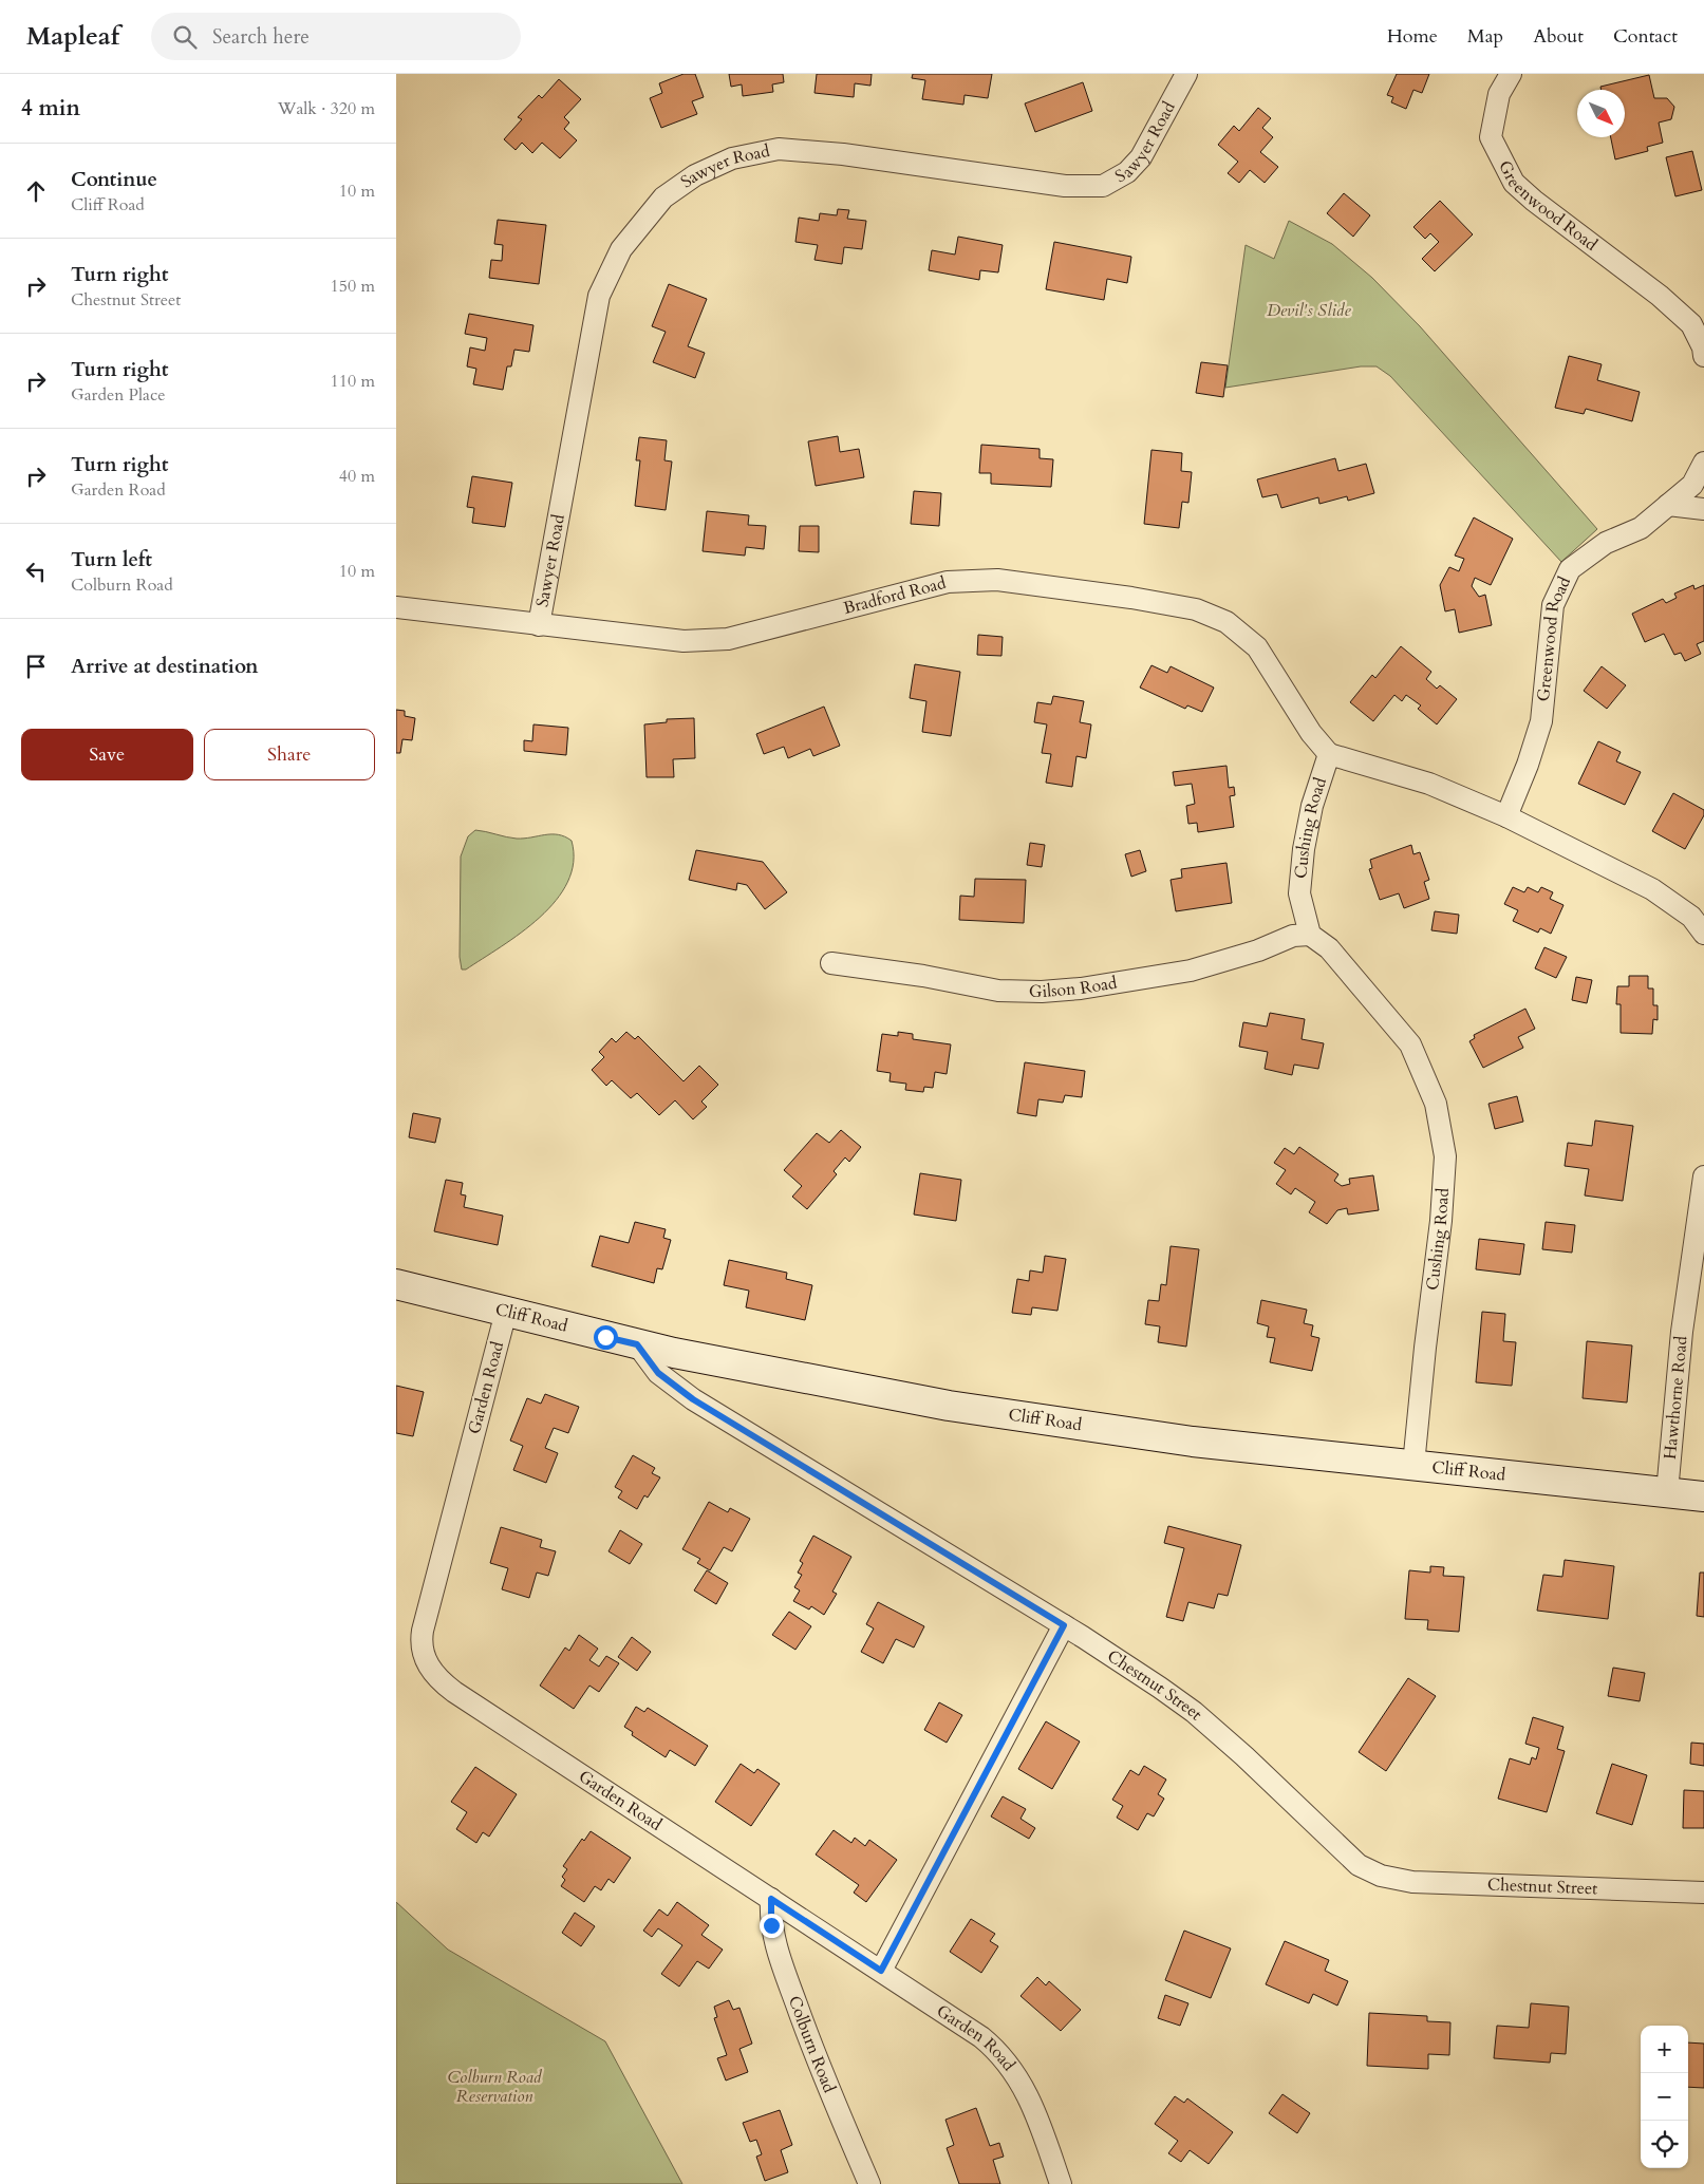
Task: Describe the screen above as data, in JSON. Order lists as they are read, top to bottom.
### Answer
{
  "streets": {
    "street": [
      "Sawyer Road",
      "Greenwood Road",
      "Bradford Road",
      "Cushing Road",
      "Gilson Road",
      "Cliff Road",
      "Garden Road",
      "Hawthorne Road",
      "Chestnut Street",
      "Colburn Road"
    ]
  },
  "crossings": [
    ["Sawyer Road", "Bradford Road"],
    ["Greenwood Road", "Cushing Road"],
    ["Bradford Road", "Cushing Road"],
    ["Cushing Road", "Gilson Road"],
    ["Cushing Road", "Cliff Road"],
    ["Cliff Road", "Garden Road"],
    ["Cliff Road", "Hawthorne Road"],
    ["Cliff Road", "Chestnut Street"],
    ["Garden Road", "Colburn Road"]
  ],
  "parks": ["Devil's Slide", "Colburn Road Reservation"],
  "north": "bottom right",
  "page": {
    "header": "Mapleaf",
    "search": "Search here",
    "nav": [
      "Home",
      "Map",
      "About",
      "Contact"
    ],
    "heading": ["4 min", "Walk · 320 m"],
    "list": [
      ["Continue", "Cliff Road", "10 m"],
      ["Turn right", "Chestnut Street", "150 m"],
      ["Turn right", "Garden Place", "110 m"],
      ["Turn right", "Garden Road", "40 m"],
      ["Turn left", "Colburn Road", "10 m"],
      "Arrive at destination"
    ],
    "buttons": ["Save", "Share"],
    "map_buttons": ["+", "−"]
  }
}
